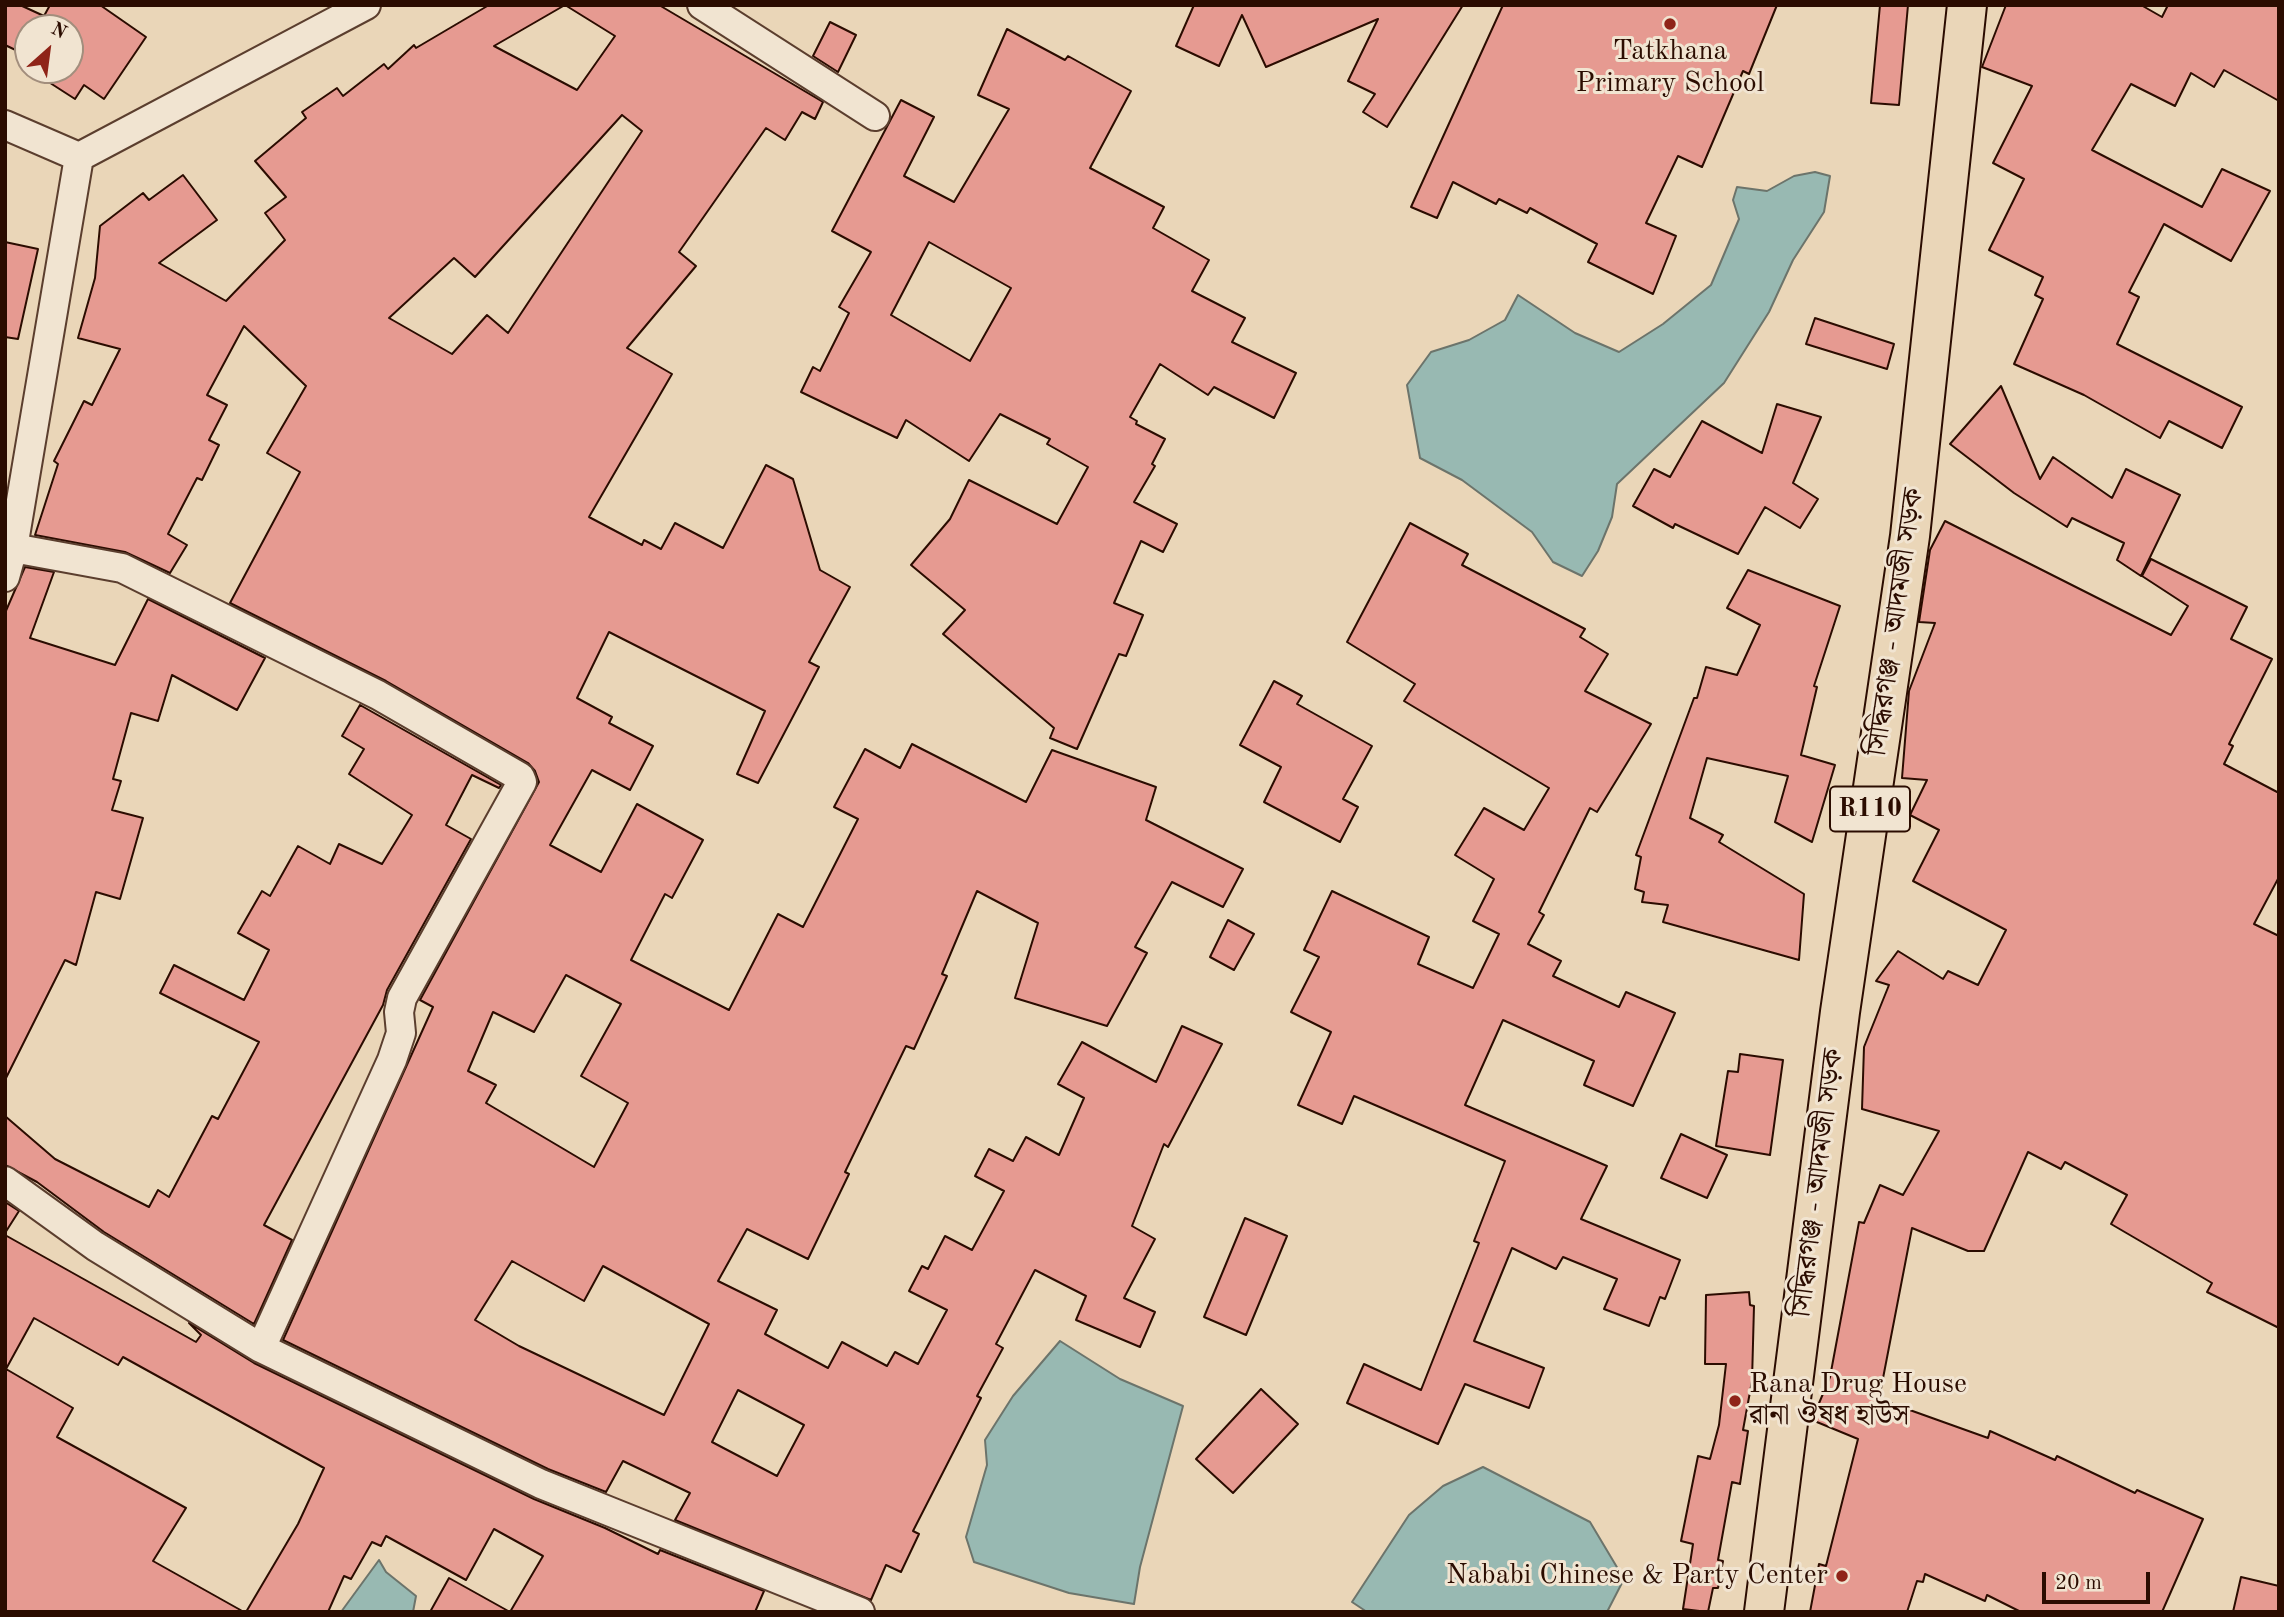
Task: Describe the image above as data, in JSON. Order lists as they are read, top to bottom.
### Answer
{
  "streets": {
    "main road": ["সিদ্ধিরগঞ্জ - আদমজী সড়ক", "R110"]
  },
  "places": ["Tatkhana Primary School", "Rana Drug House রানা ঔষধ হাউস", "Nababi Chinese & Party Center"],
  "scale_bar": "20 m",
  "north": "top right"
}
